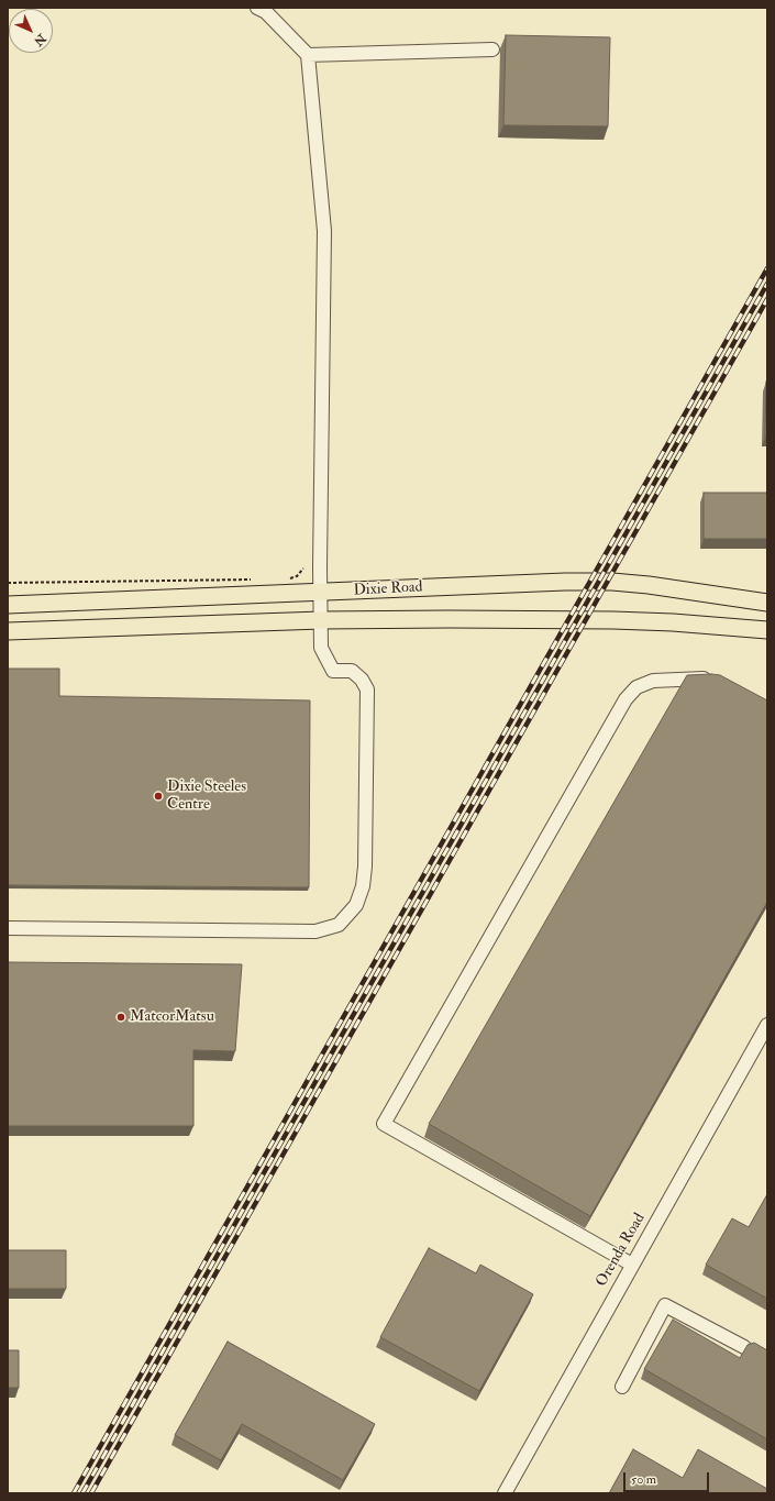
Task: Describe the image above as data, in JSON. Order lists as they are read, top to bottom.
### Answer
{
  "streets": {
    "main road": ["Dixie Road"],
    "street": ["Orenda Road"]
  },
  "places": ["Dixie Steeles Centre", "MatcorMatsu"],
  "scale_bar": "50 m",
  "north": "bottom right"
}
